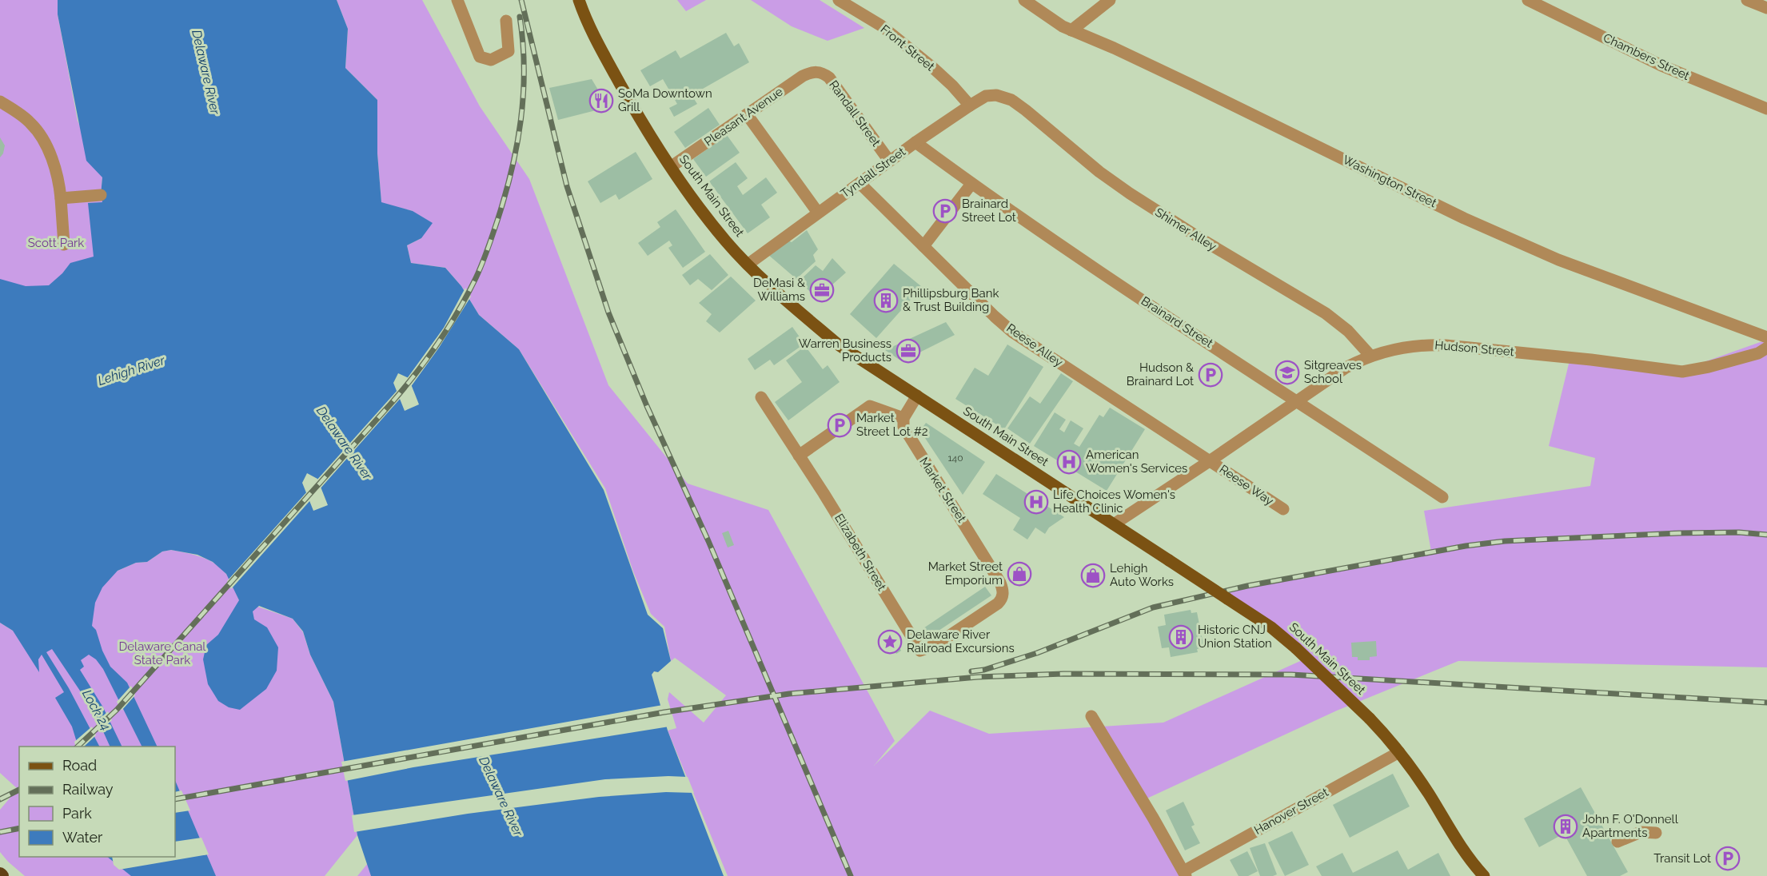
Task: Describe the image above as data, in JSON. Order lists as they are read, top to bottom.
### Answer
{
  "streets": {
    "main road": ["South Main Street"],
    "street": [
      "Front Street",
      "Chambers Street",
      "Randall Street",
      "Pleasant Avenue",
      "Tyndall Street",
      "Washington Street",
      "Shimer Alley",
      "Brainard Street",
      "Reese Alley",
      "Hudson Street",
      "Reese Way",
      "Market Street",
      "Elizabeth Street",
      "Hanover Street"
    ]
  },
  "crossings": [
    ["Front Street", "Tyndall Street"],
    ["Randall Street", "Pleasant Avenue"],
    ["Randall Street", "Tyndall Street"],
    ["Pleasant Avenue", "South Main Street"],
    ["Tyndall Street", "South Main Street"],
    ["Tyndall Street", "Shimer Alley"],
    ["Tyndall Street", "Brainard Street"],
    ["Tyndall Street", "Reese Alley"],
    ["South Main Street", "Hudson Street"],
    ["South Main Street", "Hanover Street"],
    ["Shimer Alley", "Hudson Street"],
    ["Brainard Street", "Hudson Street"],
    ["Reese Alley", "Hudson Street"],
    ["Reese Alley", "Reese Way"],
    ["Hudson Street", "Reese Way"],
    ["Market Street", "Elizabeth Street"]
  ],
  "water": ["Delaware River", "Lehigh River", "Lock 24"],
  "parks": ["Scott Park", "Delaware Canal State Park"],
  "places": {
    "restaurant": ["SoMa Downtown Grill"],
    "parking": [
      "Brainard Street Lot",
      "Hudson & Brainard Lot",
      "Market Street Lot #2",
      "Transit Lot"
    ],
    "office": ["DeMasi & Williams", "Warren Business Products"],
    "building": ["Phillipsburg Bank & Trust Building", "Historic CNJ Union Station", "John F. O'Donnell Apartments"],
    "school or university": ["Sitgreaves School"],
    "hospital": ["American Women's Services", "Life Choices Women's Health Clinic"],
    "shop": ["Market Street Emporium", "Lehigh Auto Works"],
    "place": ["Delaware River Railroad Excursions"]
  },
  "house_numbers": ["140"],
  "legend": [
    "Road",
    "Railway",
    "Park",
    "Water"
  ]
}
